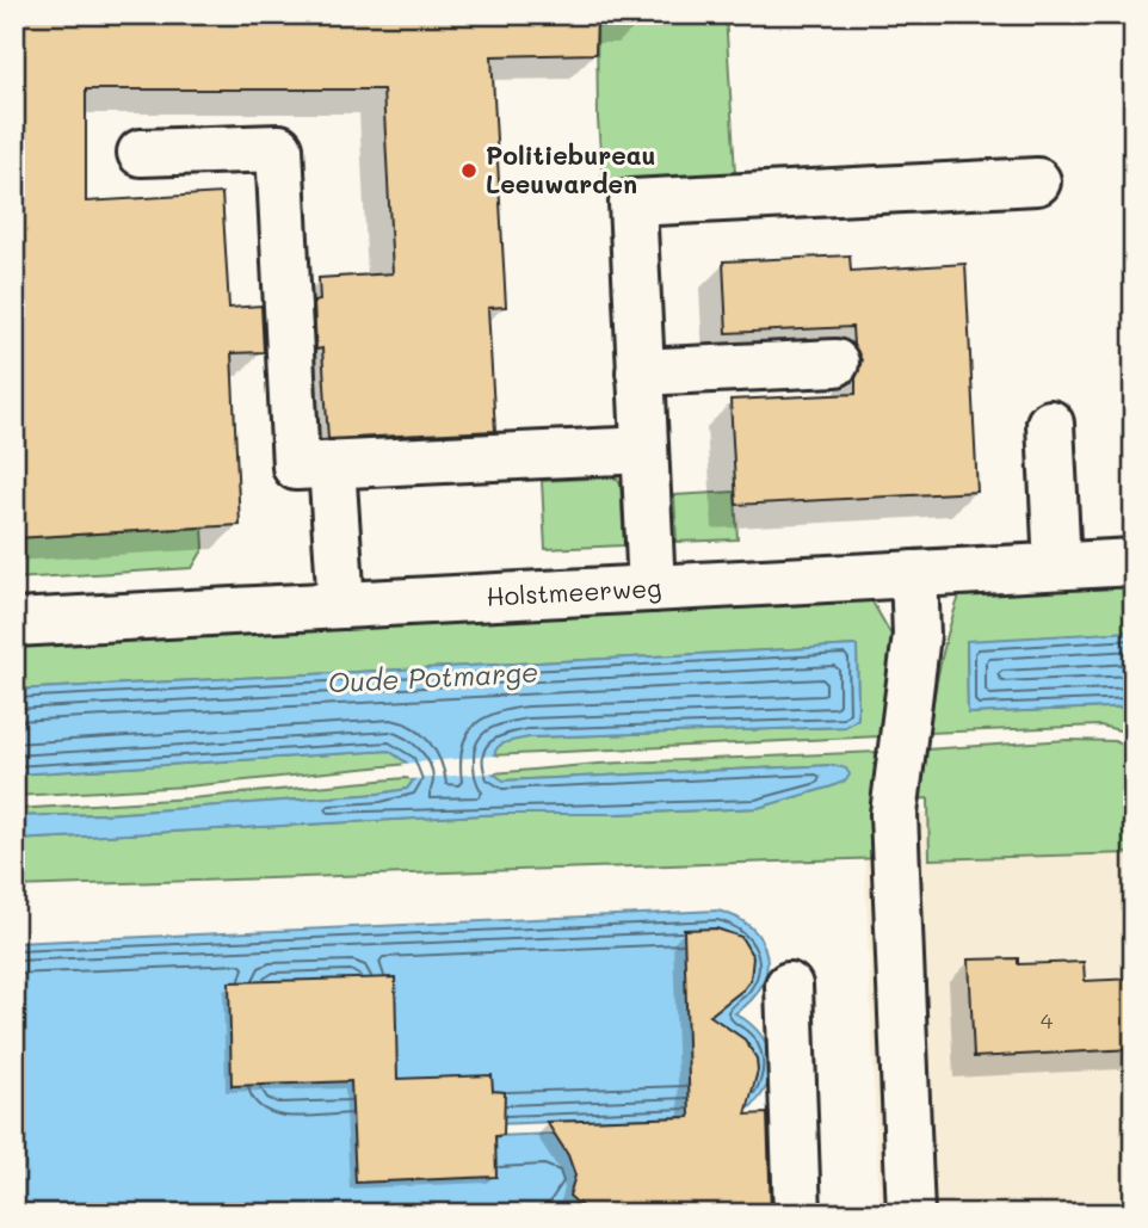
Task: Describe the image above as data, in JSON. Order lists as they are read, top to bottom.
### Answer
{
  "streets": {
    "street": ["Holstmeerweg"]
  },
  "water": ["Oude Potmarge"],
  "places": ["Politiebureau Leeuwarden"],
  "house_numbers": ["4"]
}
